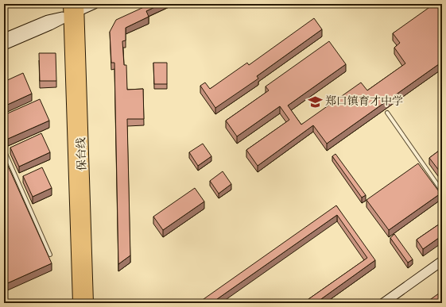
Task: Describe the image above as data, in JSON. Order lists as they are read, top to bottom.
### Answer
{
  "streets": {
    "highway": ["保台线"]
  },
  "places": {
    "school or university": ["郑口镇育才中学"]
  }
}
